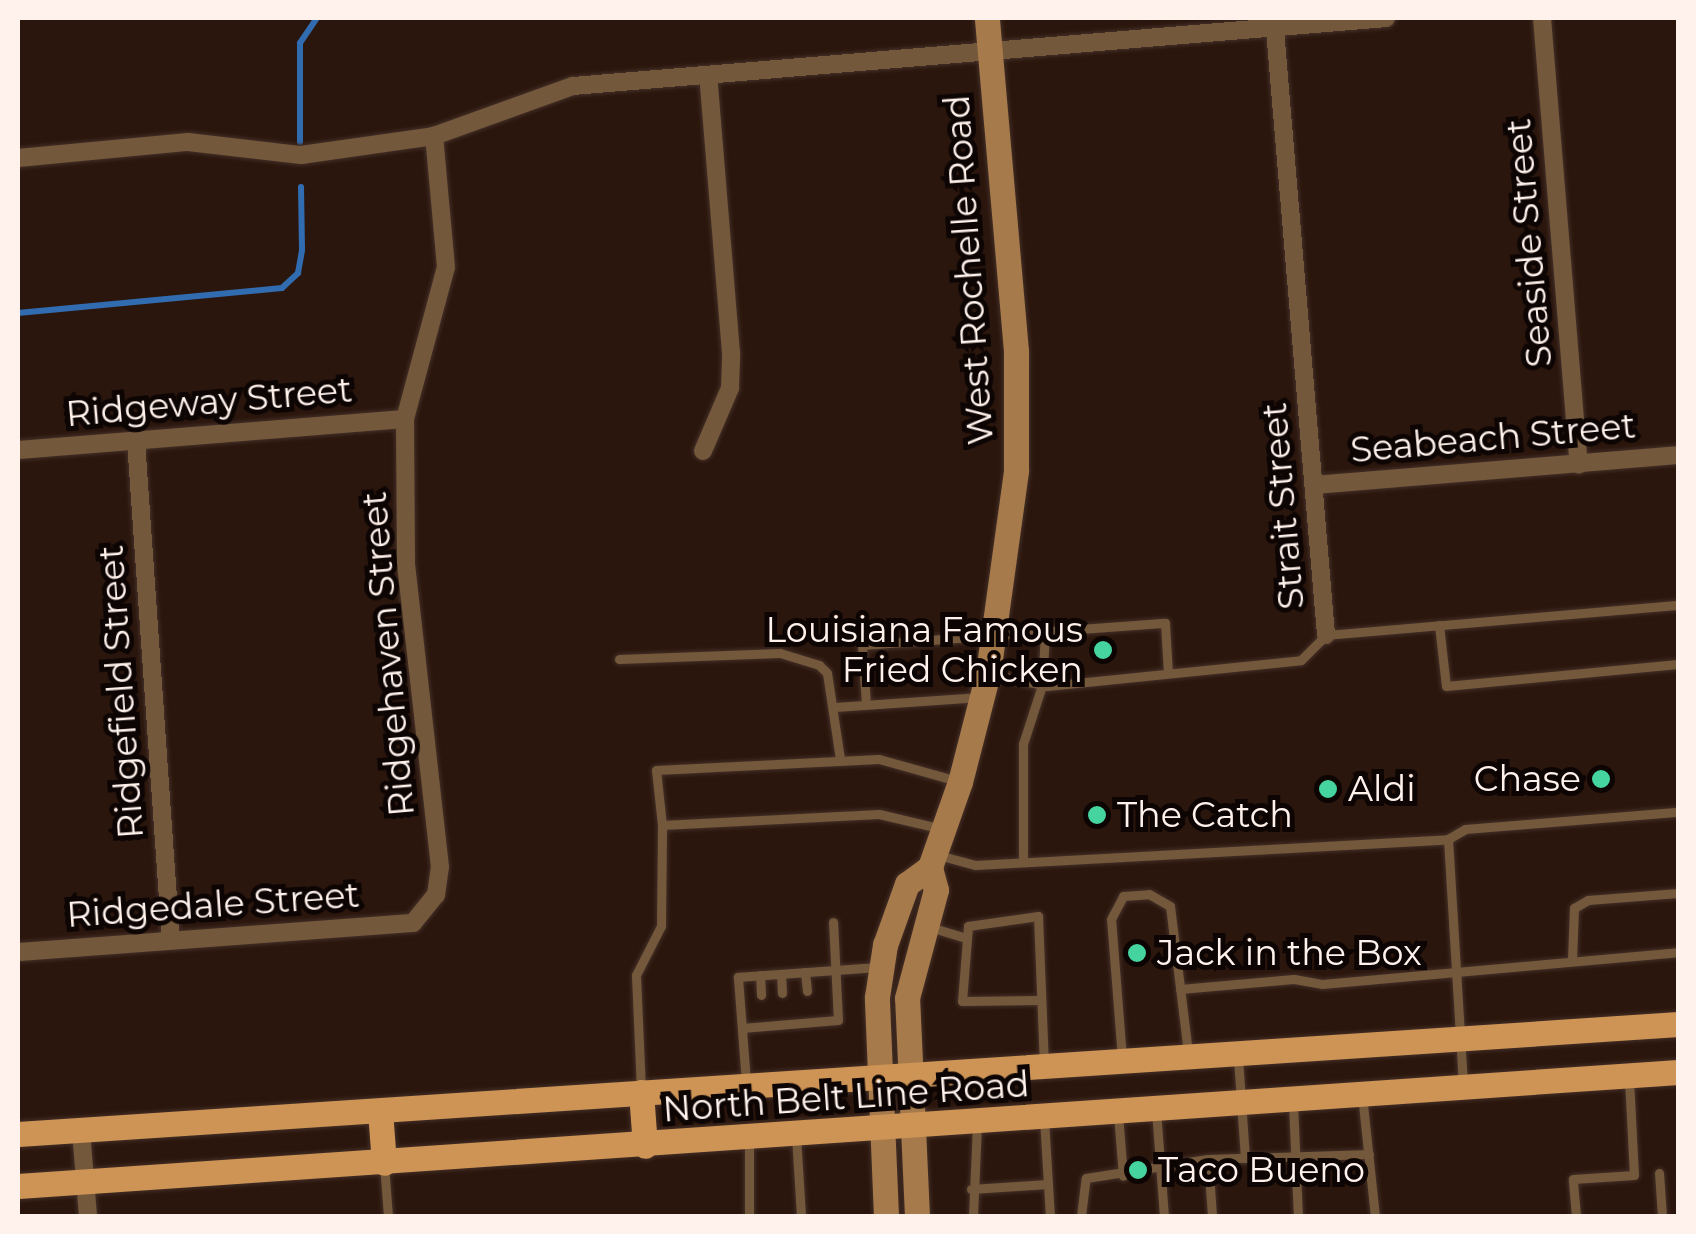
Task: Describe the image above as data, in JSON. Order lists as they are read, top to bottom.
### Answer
{
  "streets": {
    "main road": ["North Belt Line Road"],
    "street": [
      "Seaside Street",
      "West Rochelle Road",
      "Ridgeway Street",
      "Seabeach Street",
      "Strait Street",
      "Ridgehaven Street",
      "Ridgefield Street",
      "Ridgedale Street"
    ]
  },
  "crossings": [
    ["Seaside Street", "Seabeach Street"],
    ["West Rochelle Road", "North Belt Line Road"],
    ["Ridgeway Street", "Ridgehaven Street"],
    ["Ridgeway Street", "Ridgefield Street"],
    ["Seabeach Street", "Strait Street"],
    ["Ridgehaven Street", "Ridgedale Street"],
    ["Ridgefield Street", "Ridgedale Street"]
  ],
  "places": [
    "Louisiana Famous Fried Chicken",
    "Chase",
    "Aldi",
    "The Catch",
    "Jack in the Box",
    "Taco Bueno"
  ]
}
